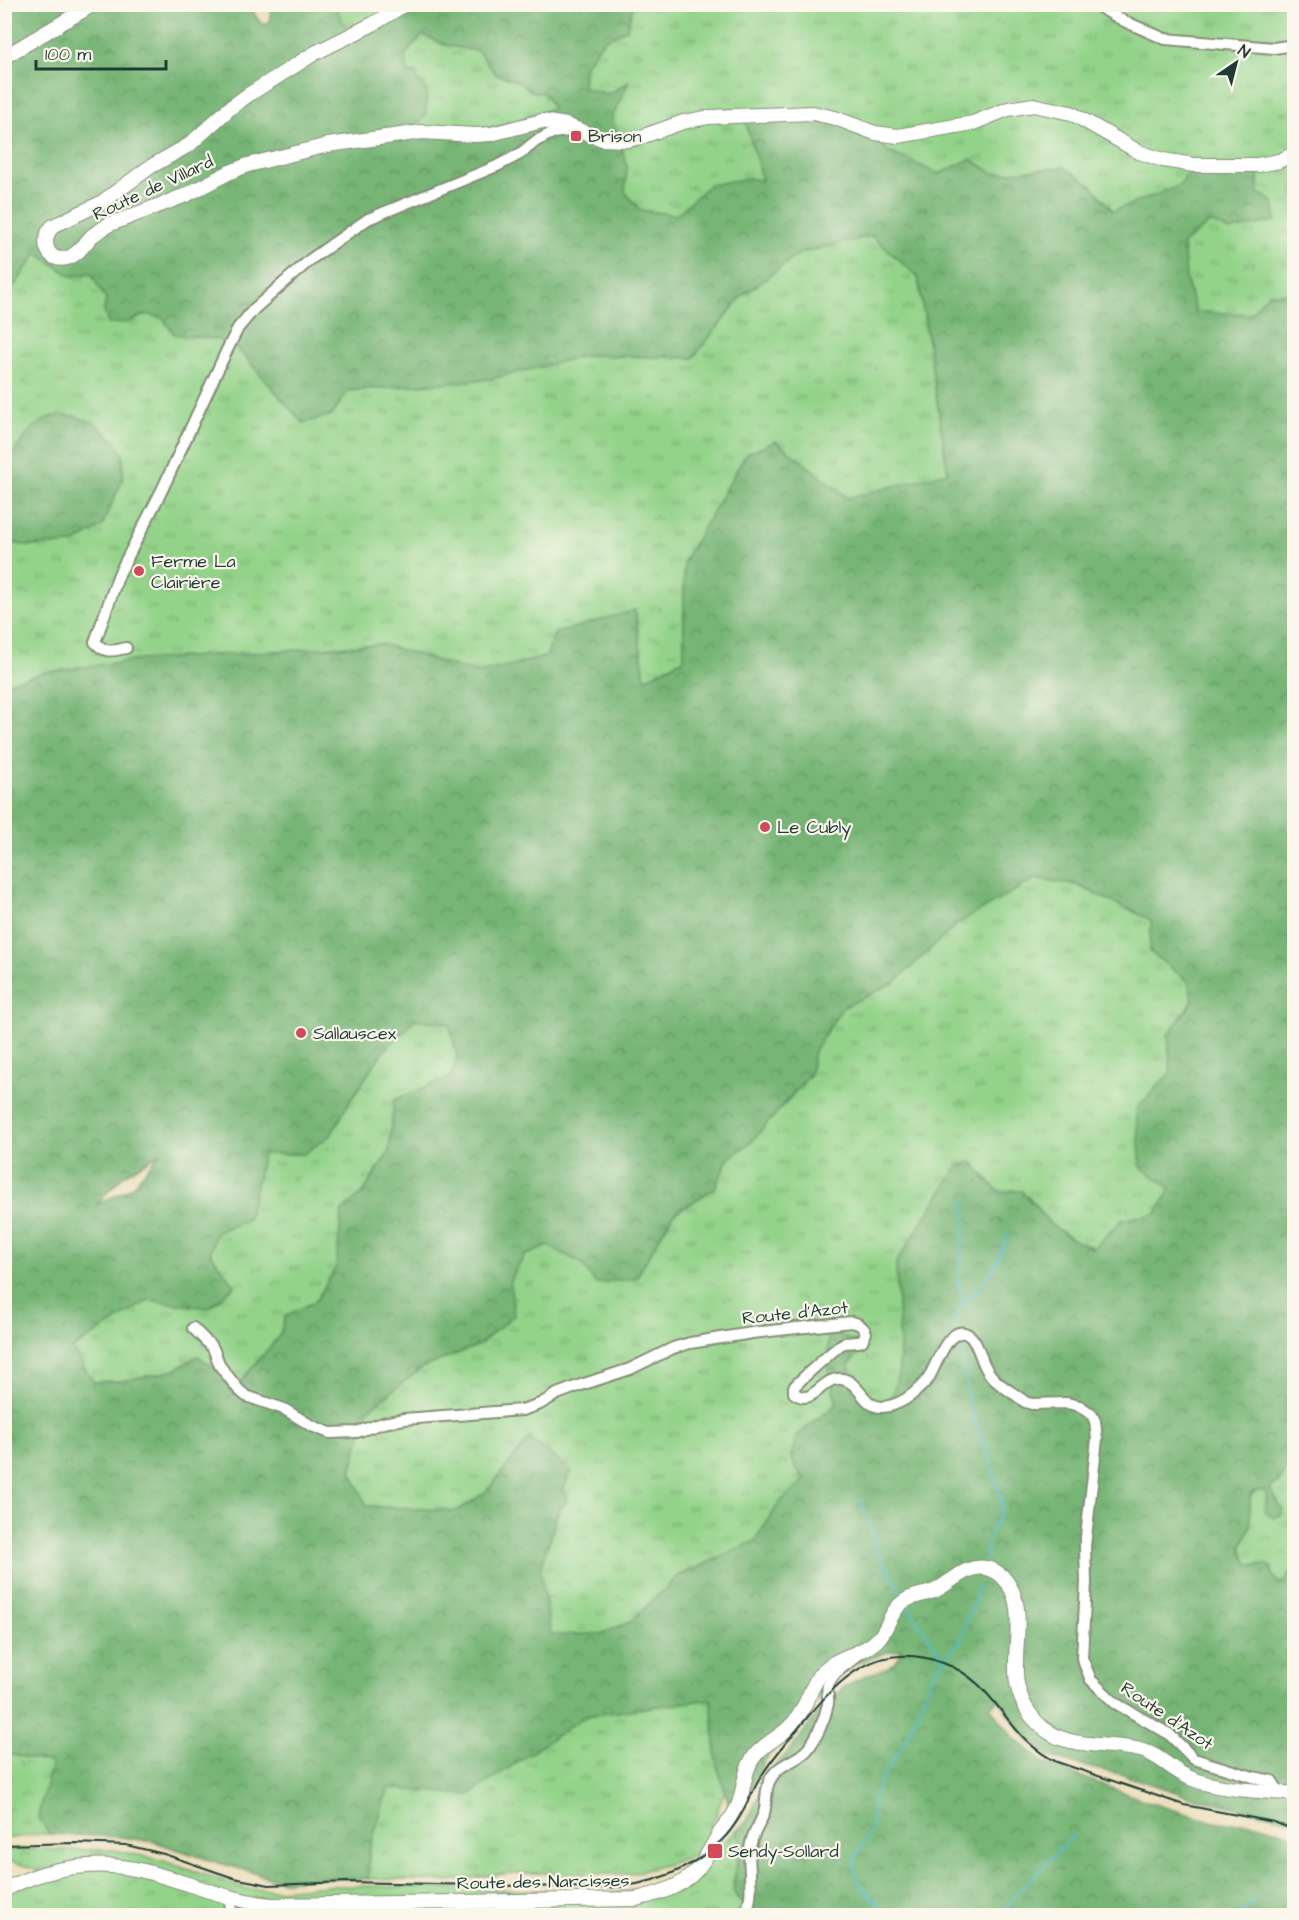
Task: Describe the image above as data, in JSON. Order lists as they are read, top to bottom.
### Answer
{
  "streets": {
    "street": ["Route de Villard", "Route d'Azot", "Route des Narcisses"]
  },
  "crossings": [
    ["Route d'Azot", "Route des Narcisses"]
  ],
  "places": {
    "transit": ["Brison", "Sendy-Sollard"],
    "other": ["Ferme La Clairière", "Le Cubly", "Sallauscex"]
  },
  "scale_bar": "100 m",
  "north": "top right"
}
